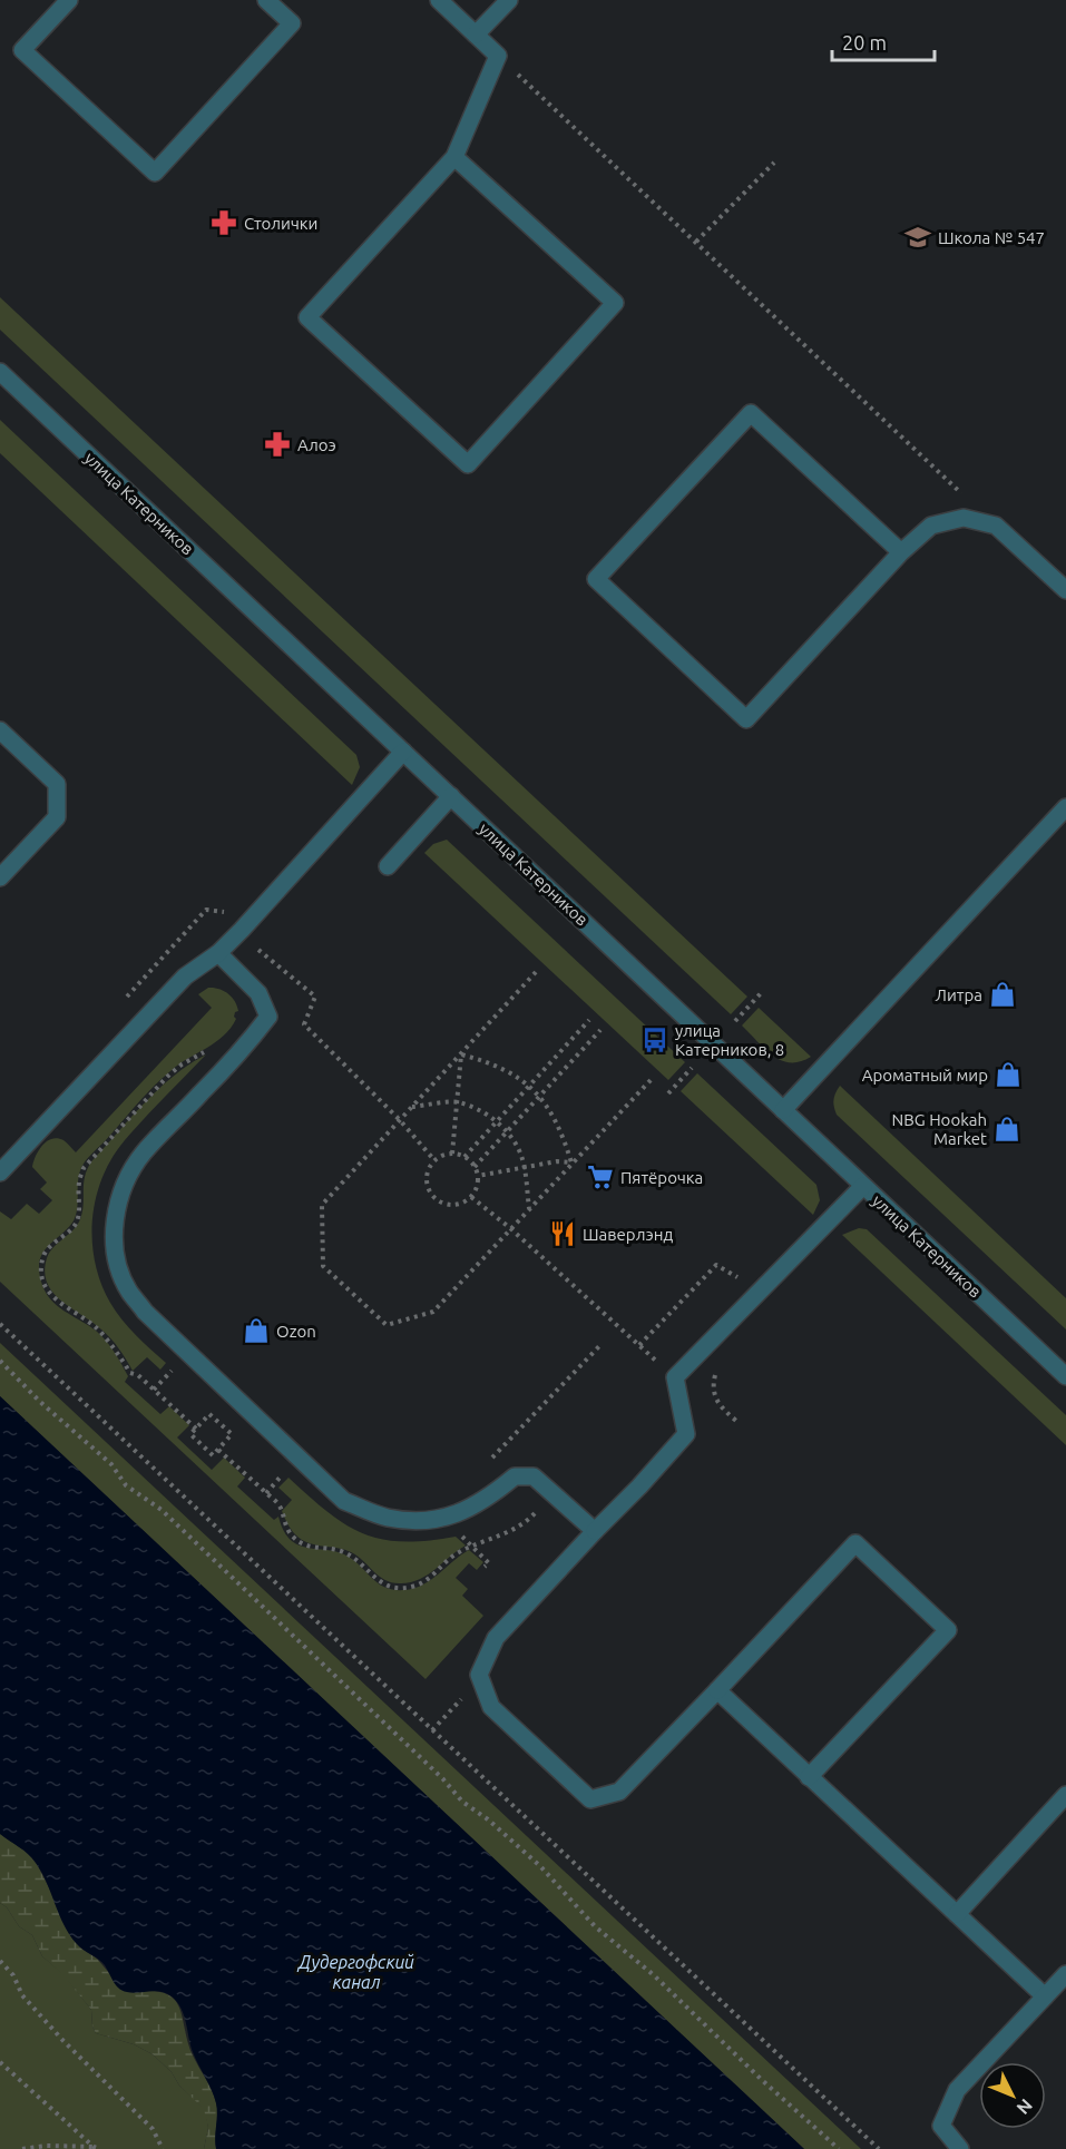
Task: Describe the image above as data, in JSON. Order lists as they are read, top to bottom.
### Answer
{
  "streets": {
    "street": ["улица Катерников"]
  },
  "water": ["Дудергофский канал"],
  "places": {
    "pharmacy": ["Столички", "Алоэ"],
    "school or university": ["Школа № 547"],
    "shop": [
      "Литра",
      "Ароматный мир",
      "NBG Hookah Market",
      "Ozon"
    ],
    "bus stop": ["улица Катерников, 8"],
    "supermarket": ["Пятёрочка"],
    "restaurant": ["Шаверлэнд"]
  },
  "scale_bar": "20 m",
  "north": "bottom right"
}
